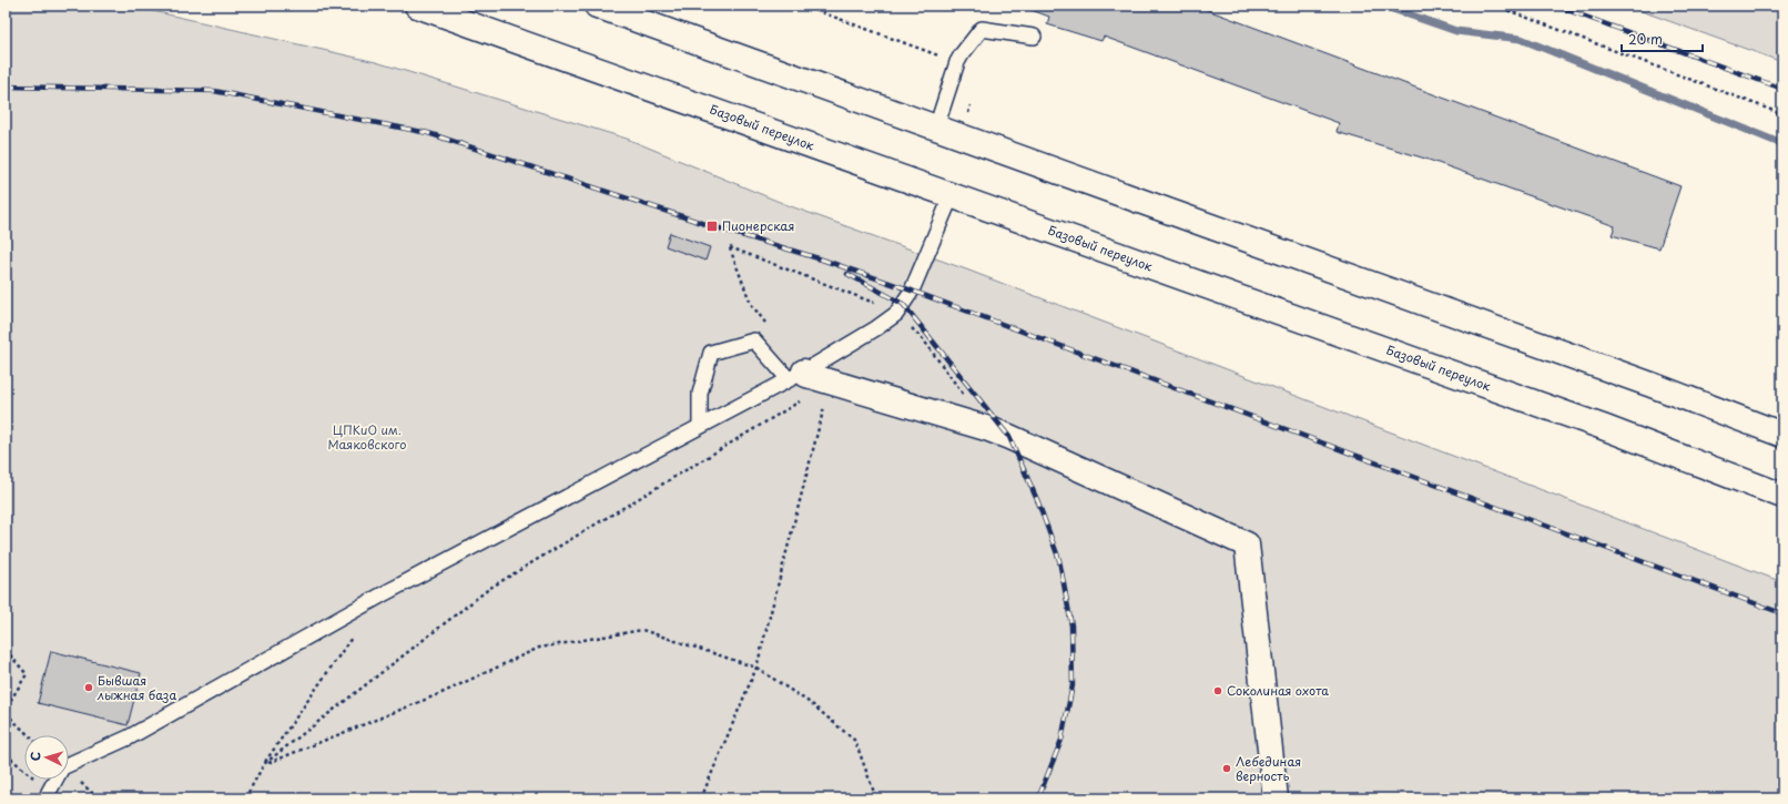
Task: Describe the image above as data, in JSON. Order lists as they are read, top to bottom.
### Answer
{
  "streets": {
    "main road": ["Базовый переулок"]
  },
  "parks": ["ЦПКиО им. Маяковского"],
  "places": {
    "transit": ["Пионерская"],
    "other": ["Бывшая лыжная база", "Соколиная охота", "Лебединая верность"]
  },
  "scale_bar": "20 m",
  "north": "left"
}
